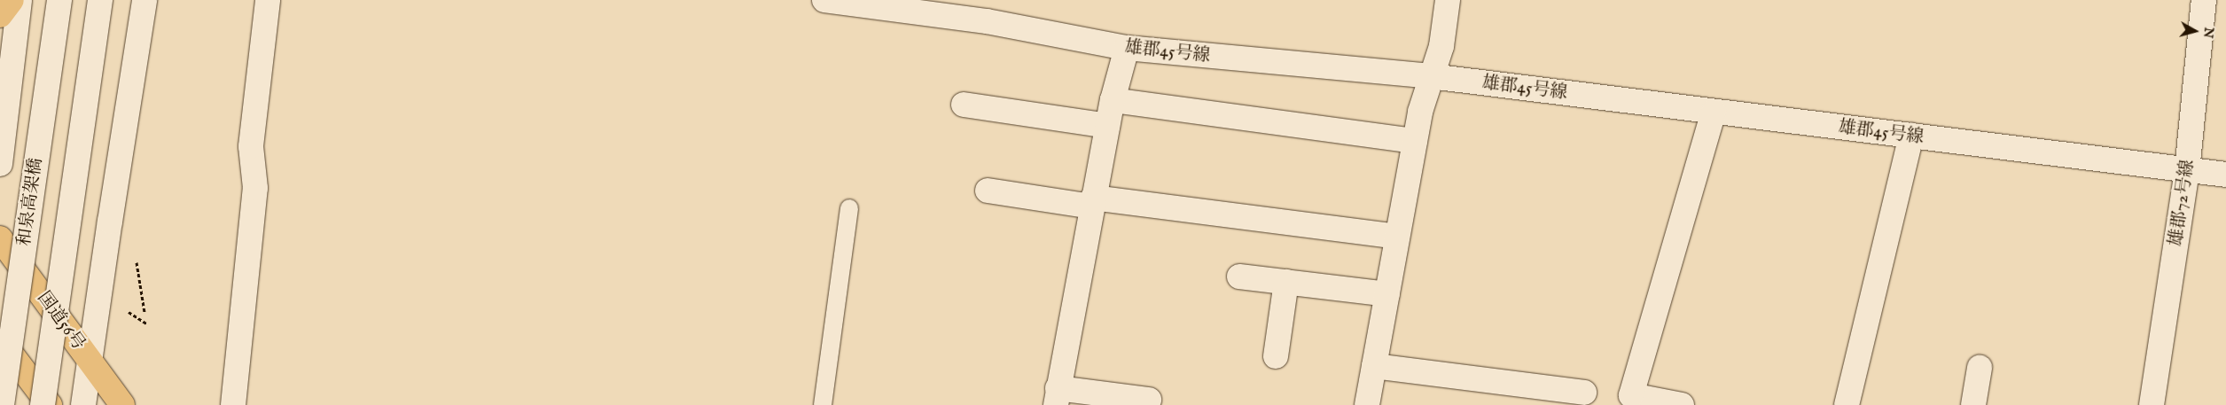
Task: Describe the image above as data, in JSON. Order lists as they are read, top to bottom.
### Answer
{
  "streets": {
    "highway": ["国道56号"],
    "street": ["雄郡45号線", "和泉高架橋", "雄郡72号線"]
  },
  "crossings": [
    ["雄郡45号線", "雄郡72号線"]
  ],
  "north": "right"
}
